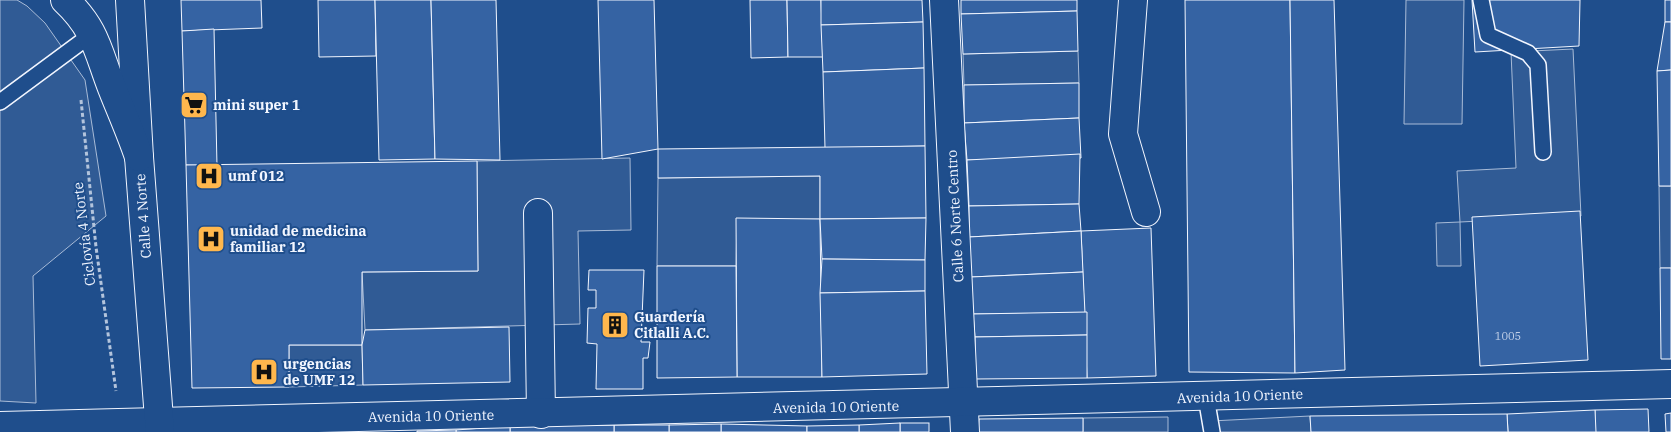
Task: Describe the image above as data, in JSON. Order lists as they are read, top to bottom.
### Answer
{
  "streets": {
    "street": ["Calle 4 Norte", "Calle 6 Norte Centro", "Avenida 10 Oriente"],
    "path": ["Ciclovía 4 Norte"]
  },
  "crossings": [
    ["Calle 4 Norte", "Ciclovía 4 Norte"],
    ["Calle 4 Norte", "Avenida 10 Oriente"],
    ["Calle 6 Norte Centro", "Avenida 10 Oriente"],
    ["Ciclovía 4 Norte", "Avenida 10 Oriente"]
  ],
  "places": {
    "supermarket": ["mini super 1"],
    "hospital": ["umf 012", "unidad de medicina familiar 12", "urgencias de UMF 12"],
    "building": ["Guardería Citlalli A.C."]
  },
  "house_numbers": ["1005"]
}
